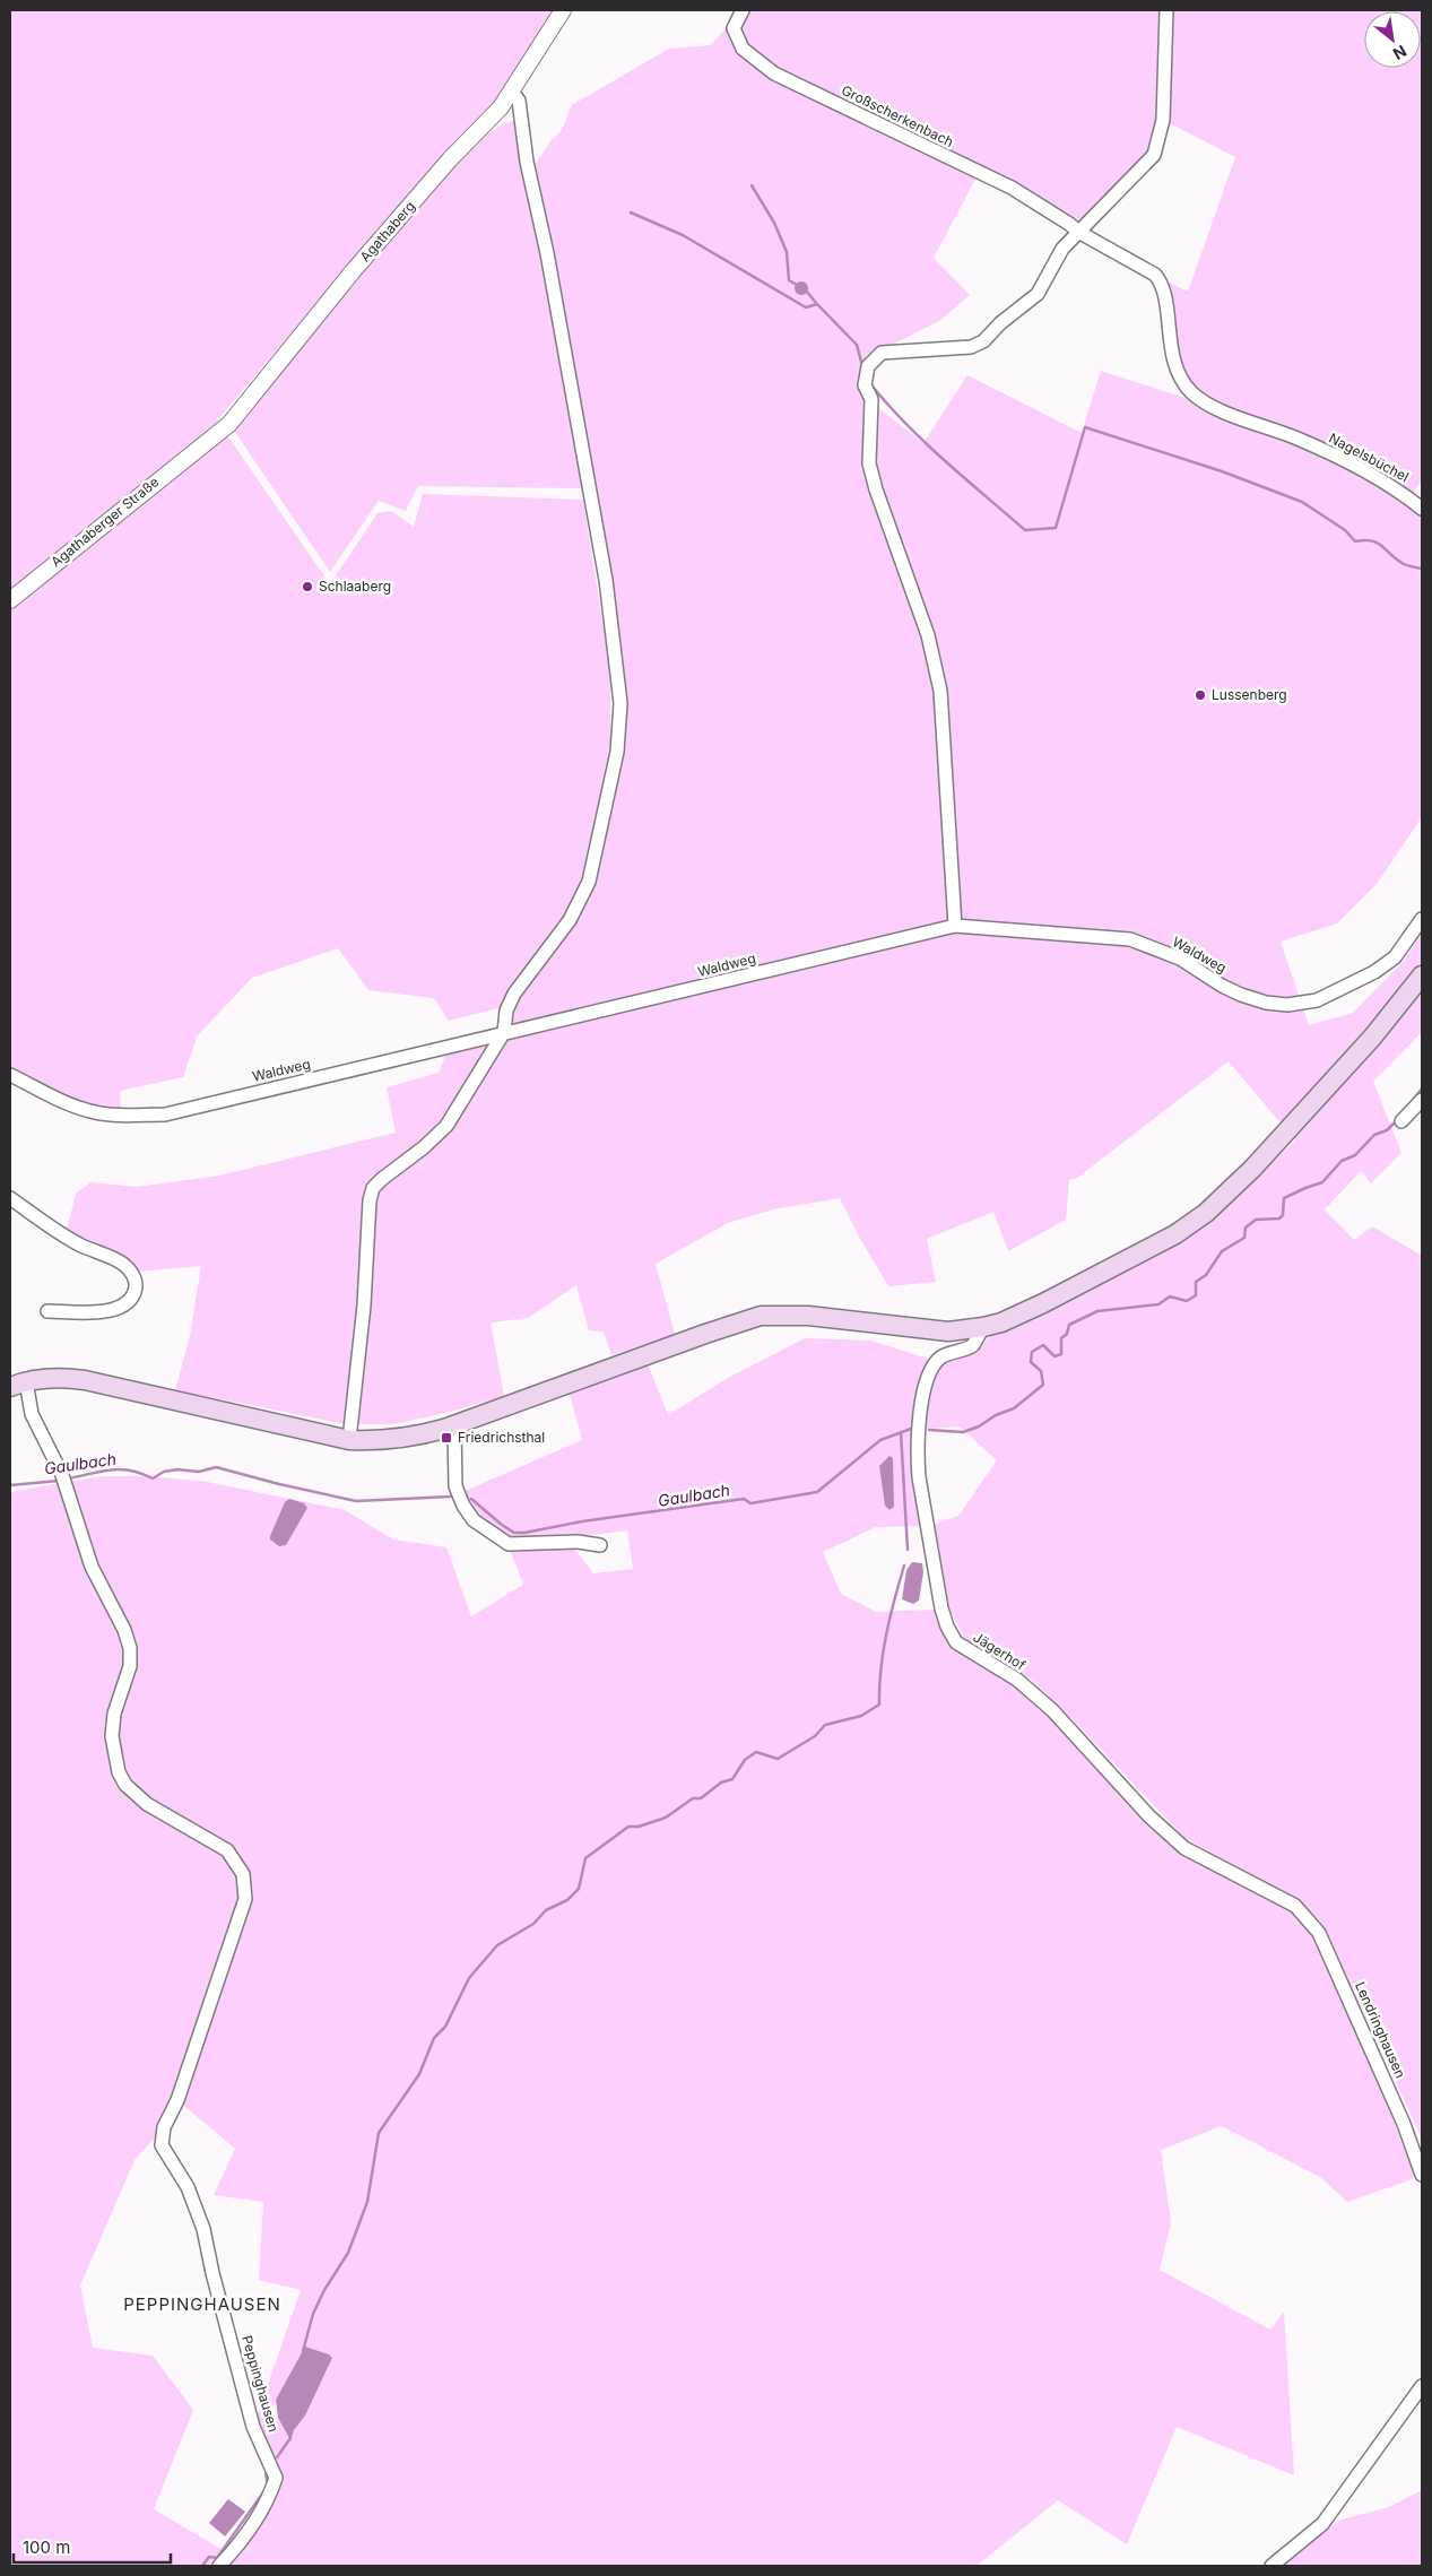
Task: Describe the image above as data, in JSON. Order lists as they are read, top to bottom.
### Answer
{
  "streets": {
    "street": [
      "Großscherkenbach",
      "Agathaberg",
      "Nagelsbüchel",
      "Agathaberger Straße",
      "Waldweg",
      "Jägerhof",
      "Lendringhausen",
      "Peppinghausen"
    ]
  },
  "crossings": [
    ["Großscherkenbach", "Nagelsbüchel"],
    ["Agathaberg", "Agathaberger Straße"],
    ["Jägerhof", "Lendringhausen"]
  ],
  "districts": ["PEPPINGHAUSEN"],
  "water": ["Gaulbach"],
  "places": {
    "other": ["Schlaaberg", "Lussenberg"],
    "transit": ["Friedrichsthal"]
  },
  "scale_bar": "100 m",
  "north": "bottom right"
}
